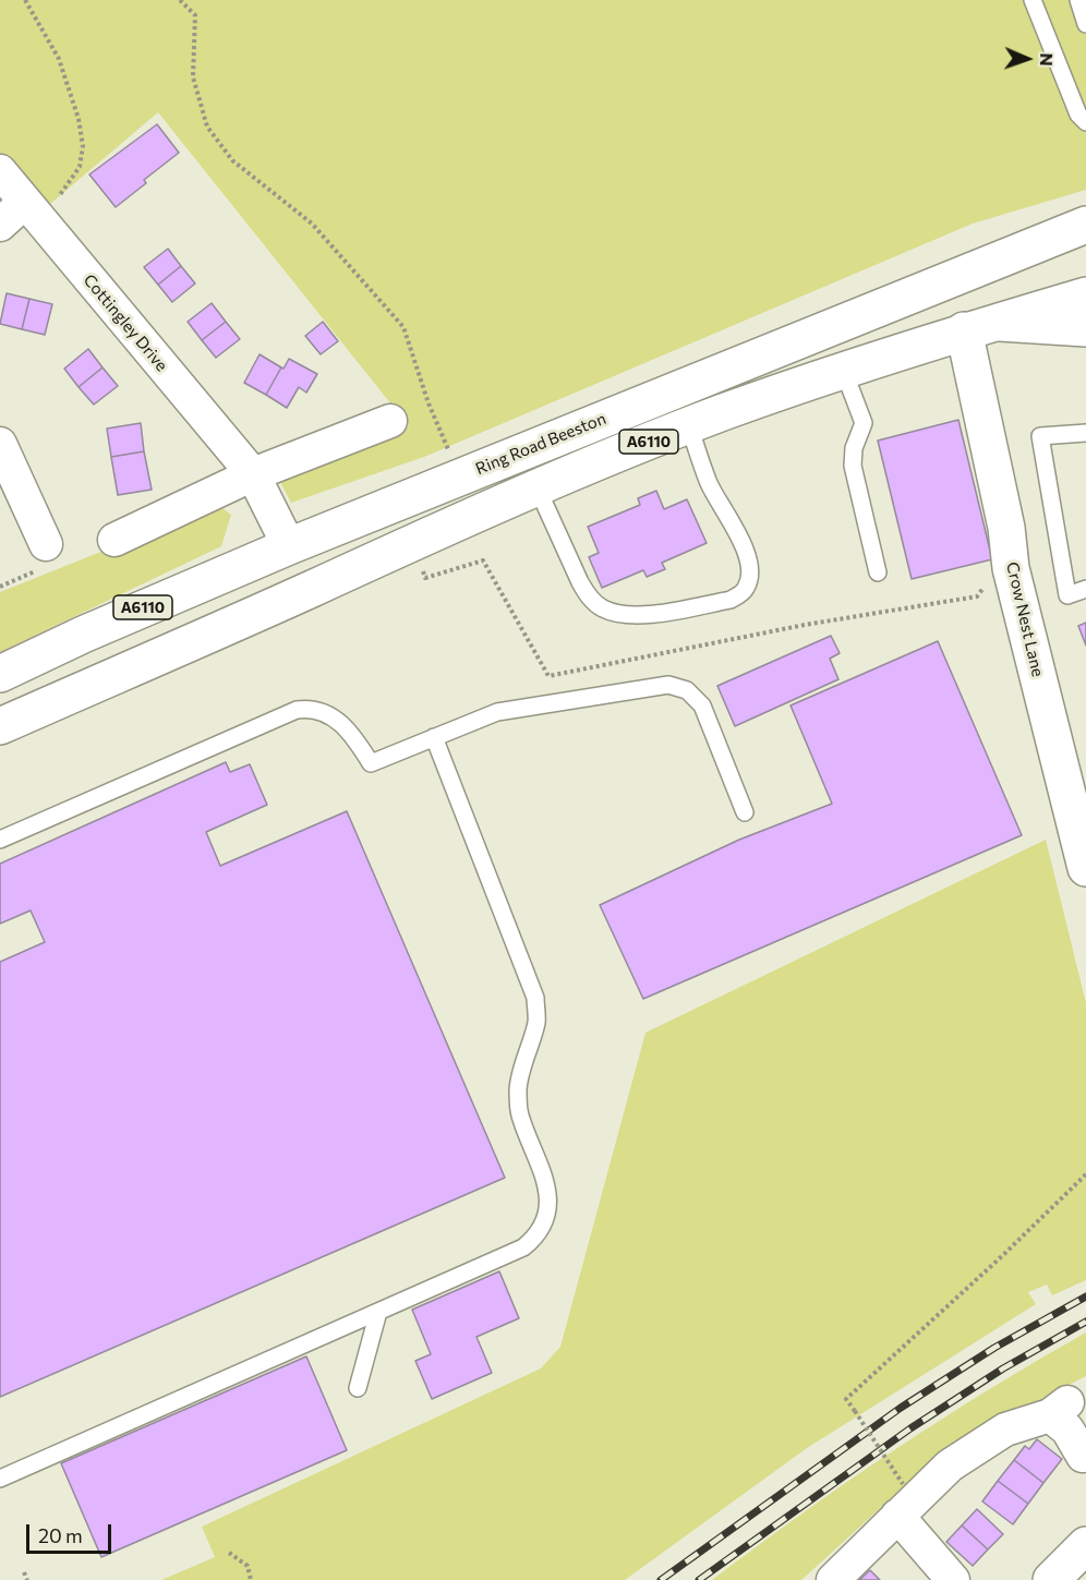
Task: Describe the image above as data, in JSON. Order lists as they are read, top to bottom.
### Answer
{
  "streets": {
    "main road": ["A6110", "Ring Road Beeston", "Crow Nest Lane"],
    "street": ["Cottingley Drive"]
  },
  "crossings": [
    ["Cottingley Drive", "Ring Road Beeston"],
    ["A6110", "Crow Nest Lane"]
  ],
  "scale_bar": "20 m",
  "north": "right"
}
